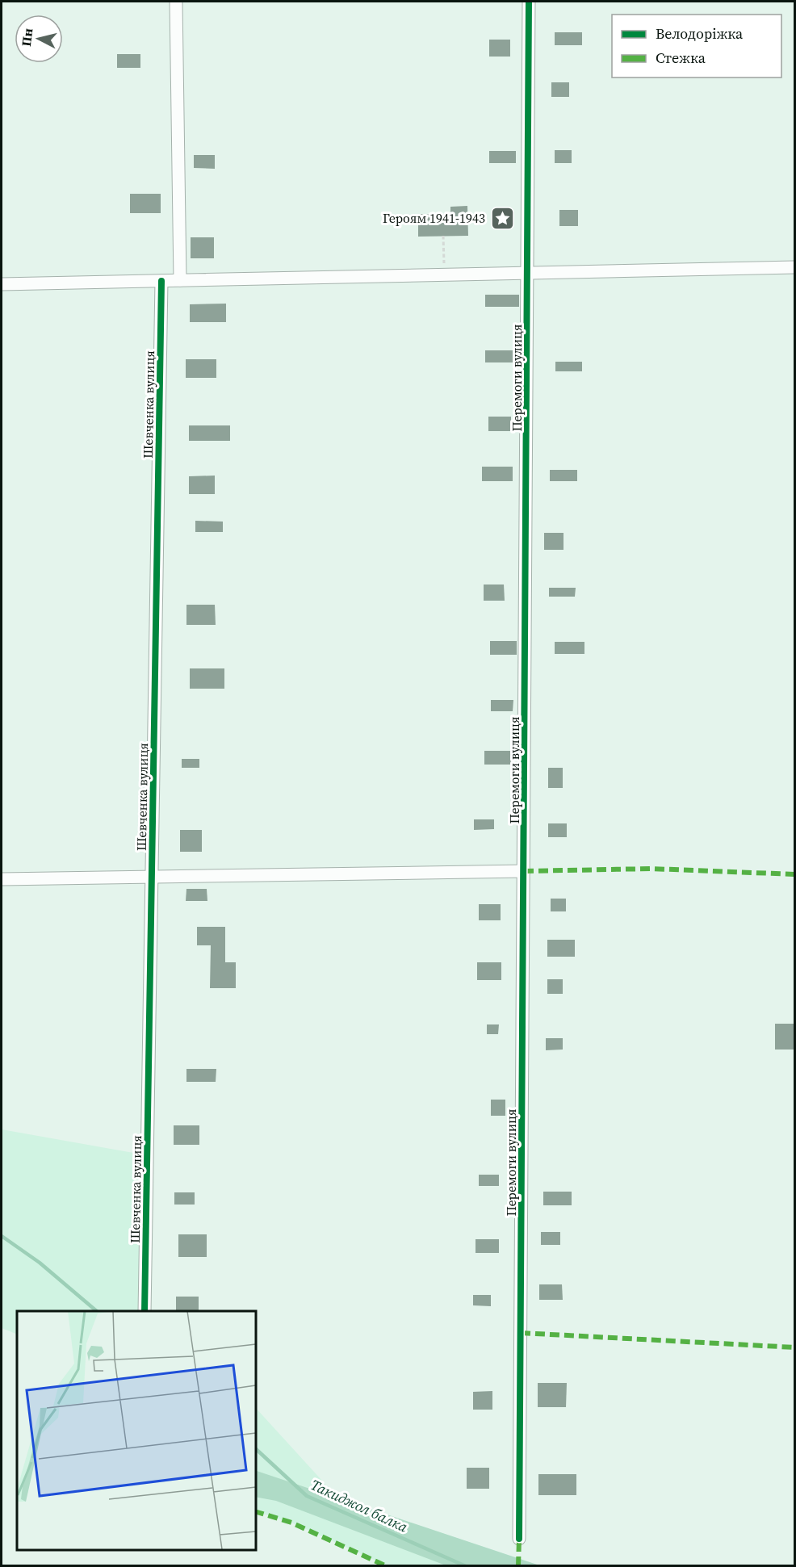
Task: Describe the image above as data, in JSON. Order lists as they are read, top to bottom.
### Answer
{
  "streets": {
    "street": ["Перемоги вулиця", "Шевченка вулиця"]
  },
  "water": ["Такиджол балка"],
  "places": {
    "place": ["Героям 1941-1943"]
  },
  "legend": ["Велодоріжка", "Стежка"],
  "north": "left"
}
